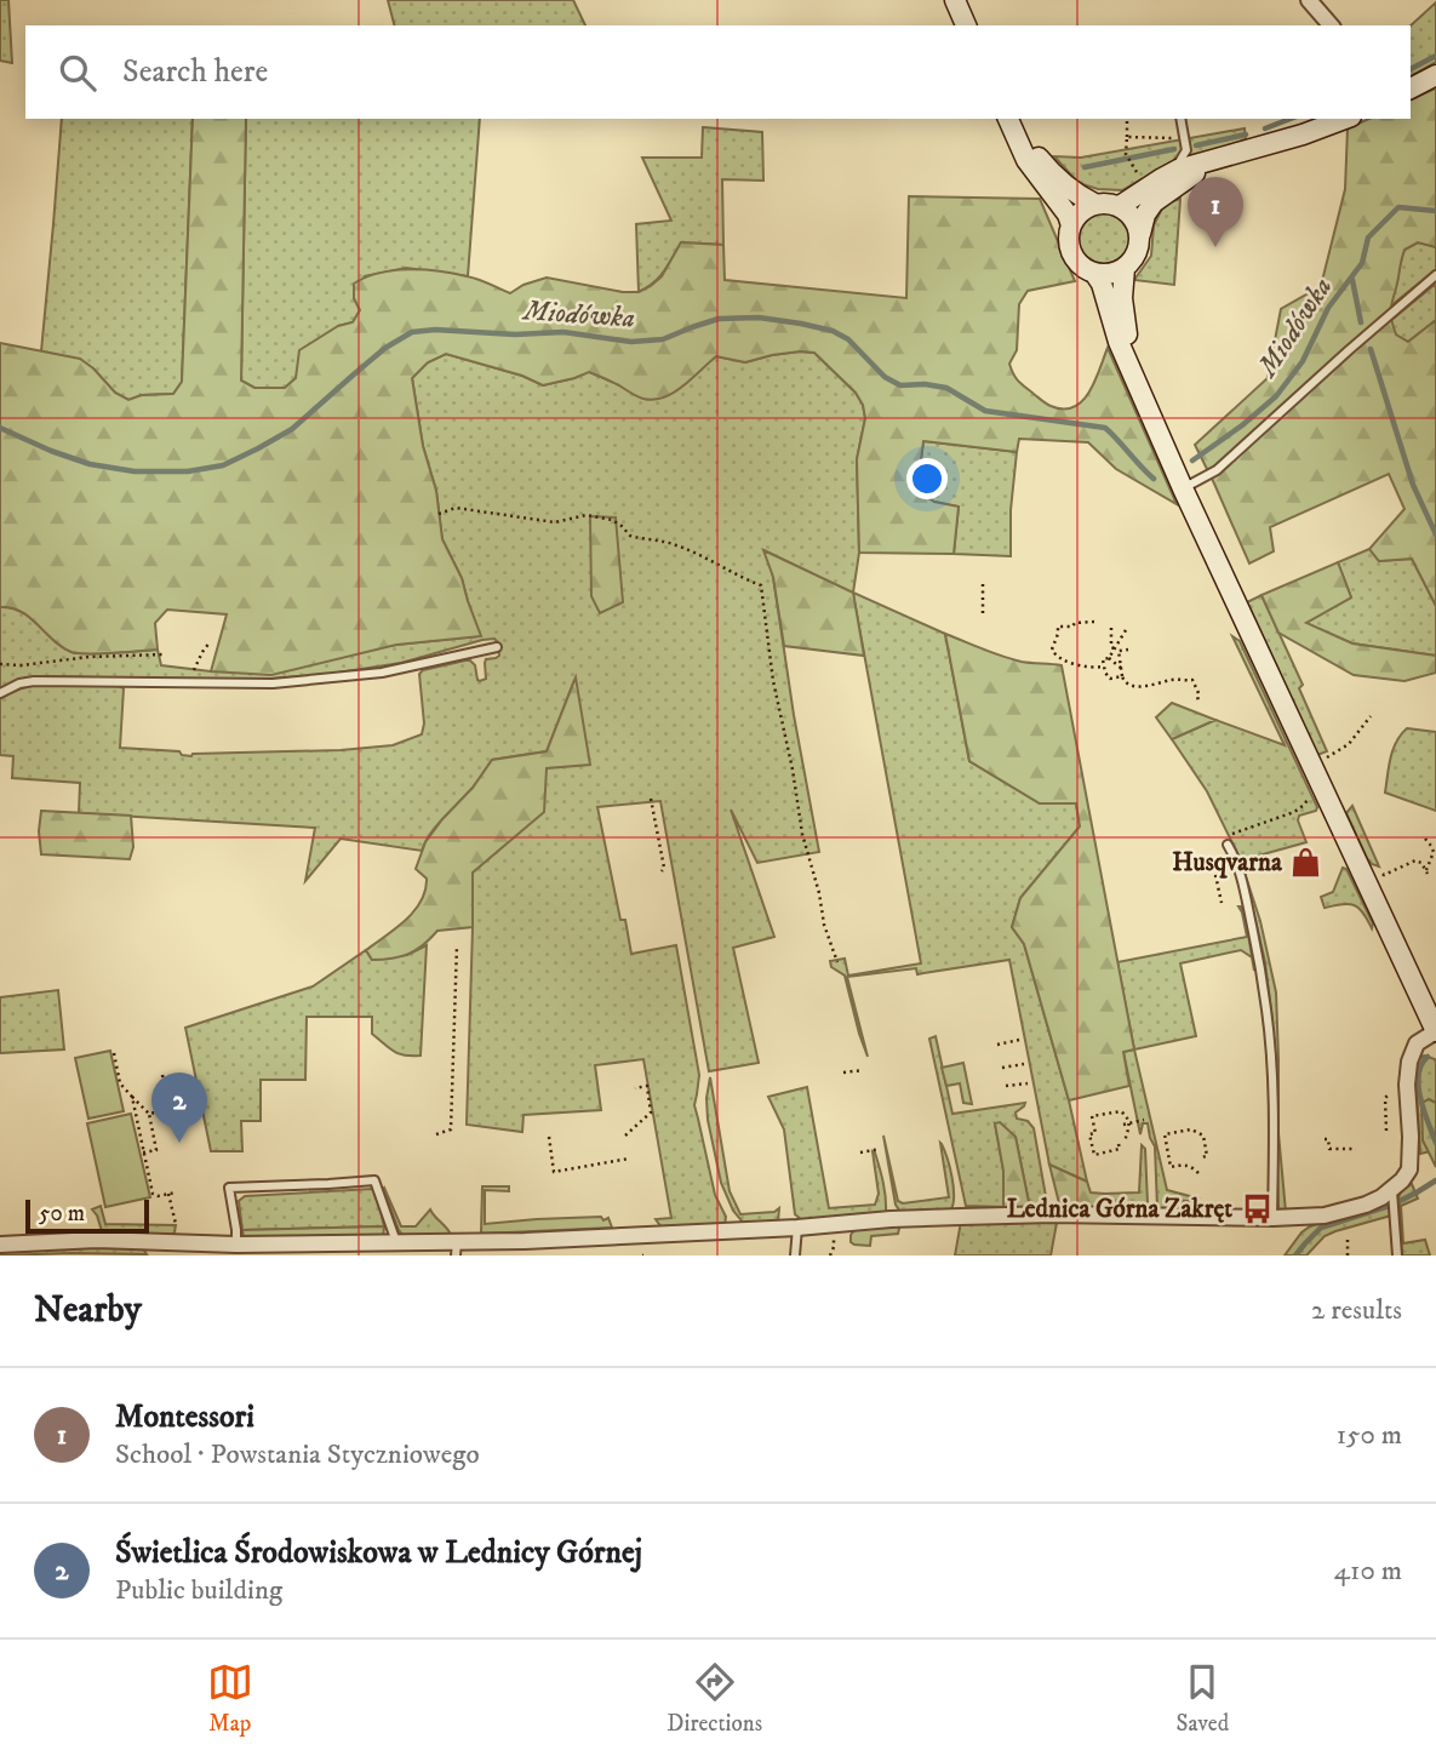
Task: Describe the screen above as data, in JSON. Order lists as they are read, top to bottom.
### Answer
{
  "water": ["Miodówka"],
  "places": {
    "shop": ["Husqvarna"],
    "bus stop": ["Lednica Górna Zakręt"]
  },
  "scale_bar": "50 m",
  "page": {
    "search": "Search here",
    "pins": ["1", "2"],
    "scale": "50 m",
    "heading": ["Nearby", "2 results"],
    "list": [
      {
        "mark": "1",
        "name": "Montessori",
        "note": "School · Powstania Styczniowego",
        "value": "150 m"
      },
      {
        "mark": "2",
        "name": "Świetlica Środowiskowa w Lednicy Górnej",
        "note": "Public building",
        "value": "410 m"
      }
    ],
    "nav": ["Map", "Directions", "Saved"]
  }
}
